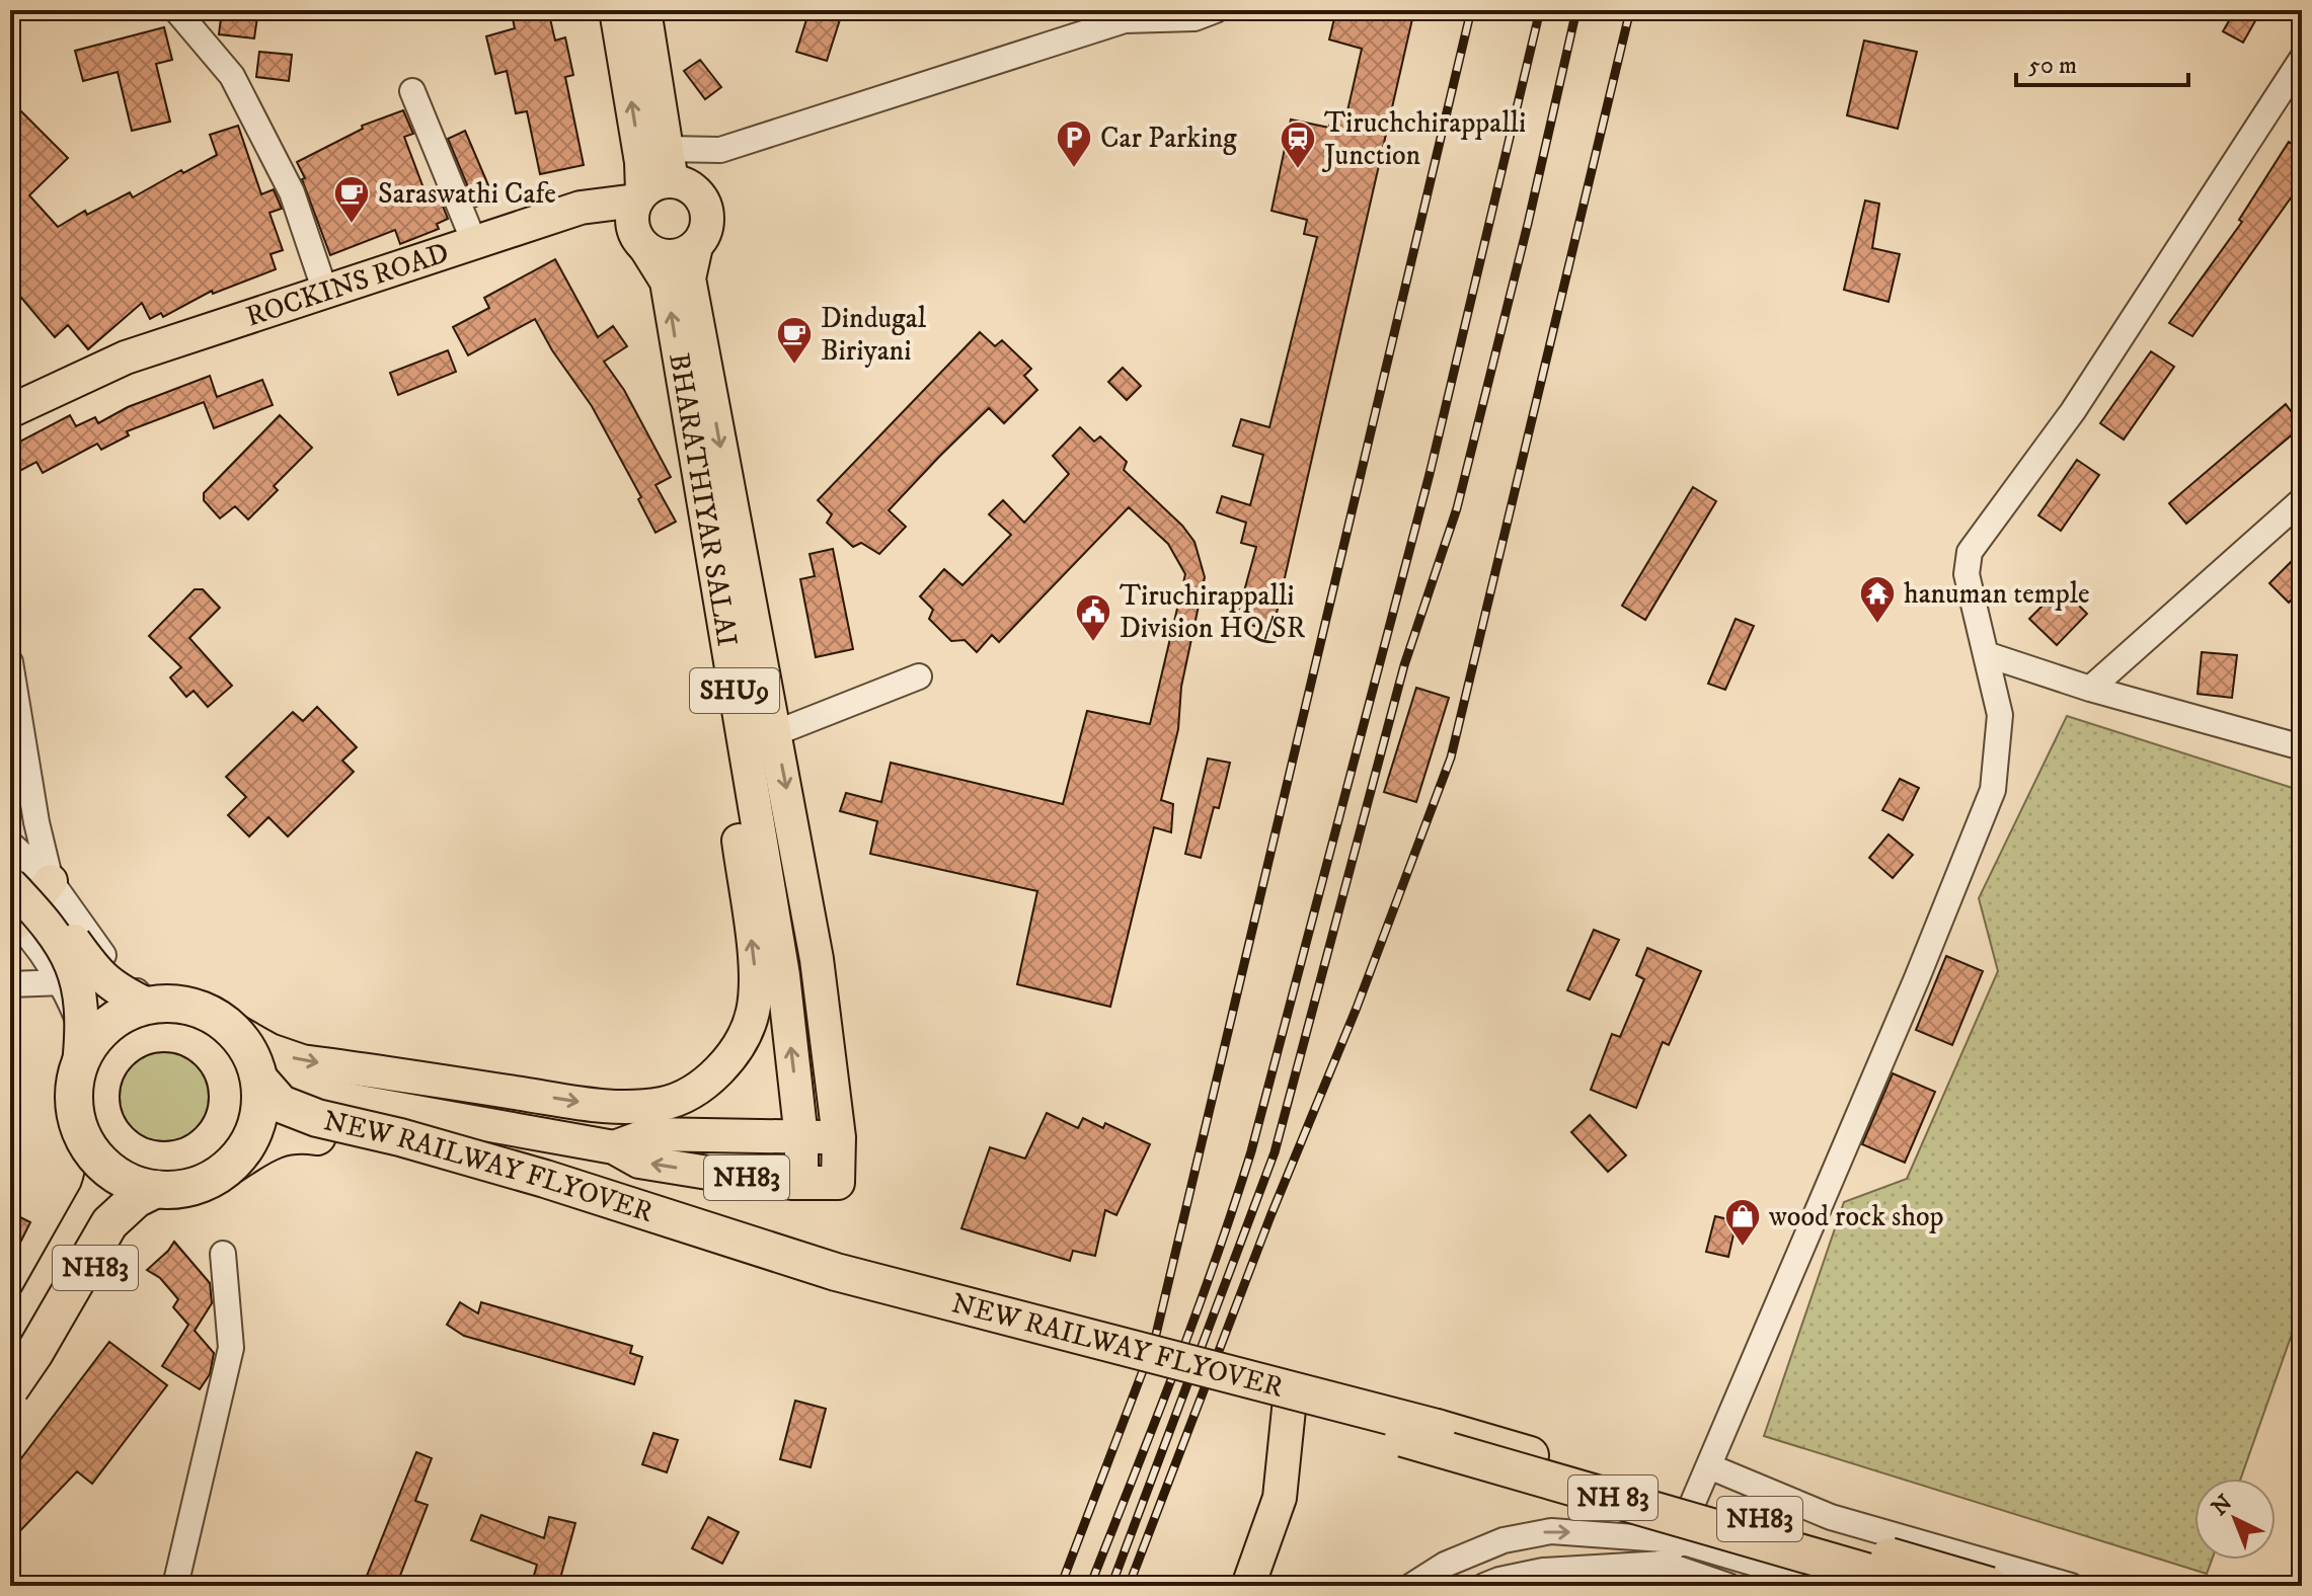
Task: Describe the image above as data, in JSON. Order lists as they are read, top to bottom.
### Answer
{
  "streets": {
    "highway": ["NEW RAILWAY FLYOVER", "NH83", "NH 83"],
    "main road": ["ROCKINS ROAD", "BHARATHIYAR SALAI", "SHU9"]
  },
  "crossings": [
    ["ROCKINS ROAD", "BHARATHIYAR SALAI"],
    ["ROCKINS ROAD", "SHU9"],
    ["BHARATHIYAR SALAI", "SHU9"],
    ["BHARATHIYAR SALAI", "NH83"],
    ["NEW RAILWAY FLYOVER", "NH83"]
  ],
  "places": {
    "parking": ["Car Parking"],
    "station": ["Tiruchchirappalli Junction"],
    "cafe": ["Saraswathi Cafe", "Dindugal Biriyani"],
    "temple": ["hanuman temple"],
    "public building": ["Tiruchirappalli Division HQ/SR"],
    "shop": ["wood rock shop"]
  },
  "scale_bar": "50 m",
  "north": "top left"
}
